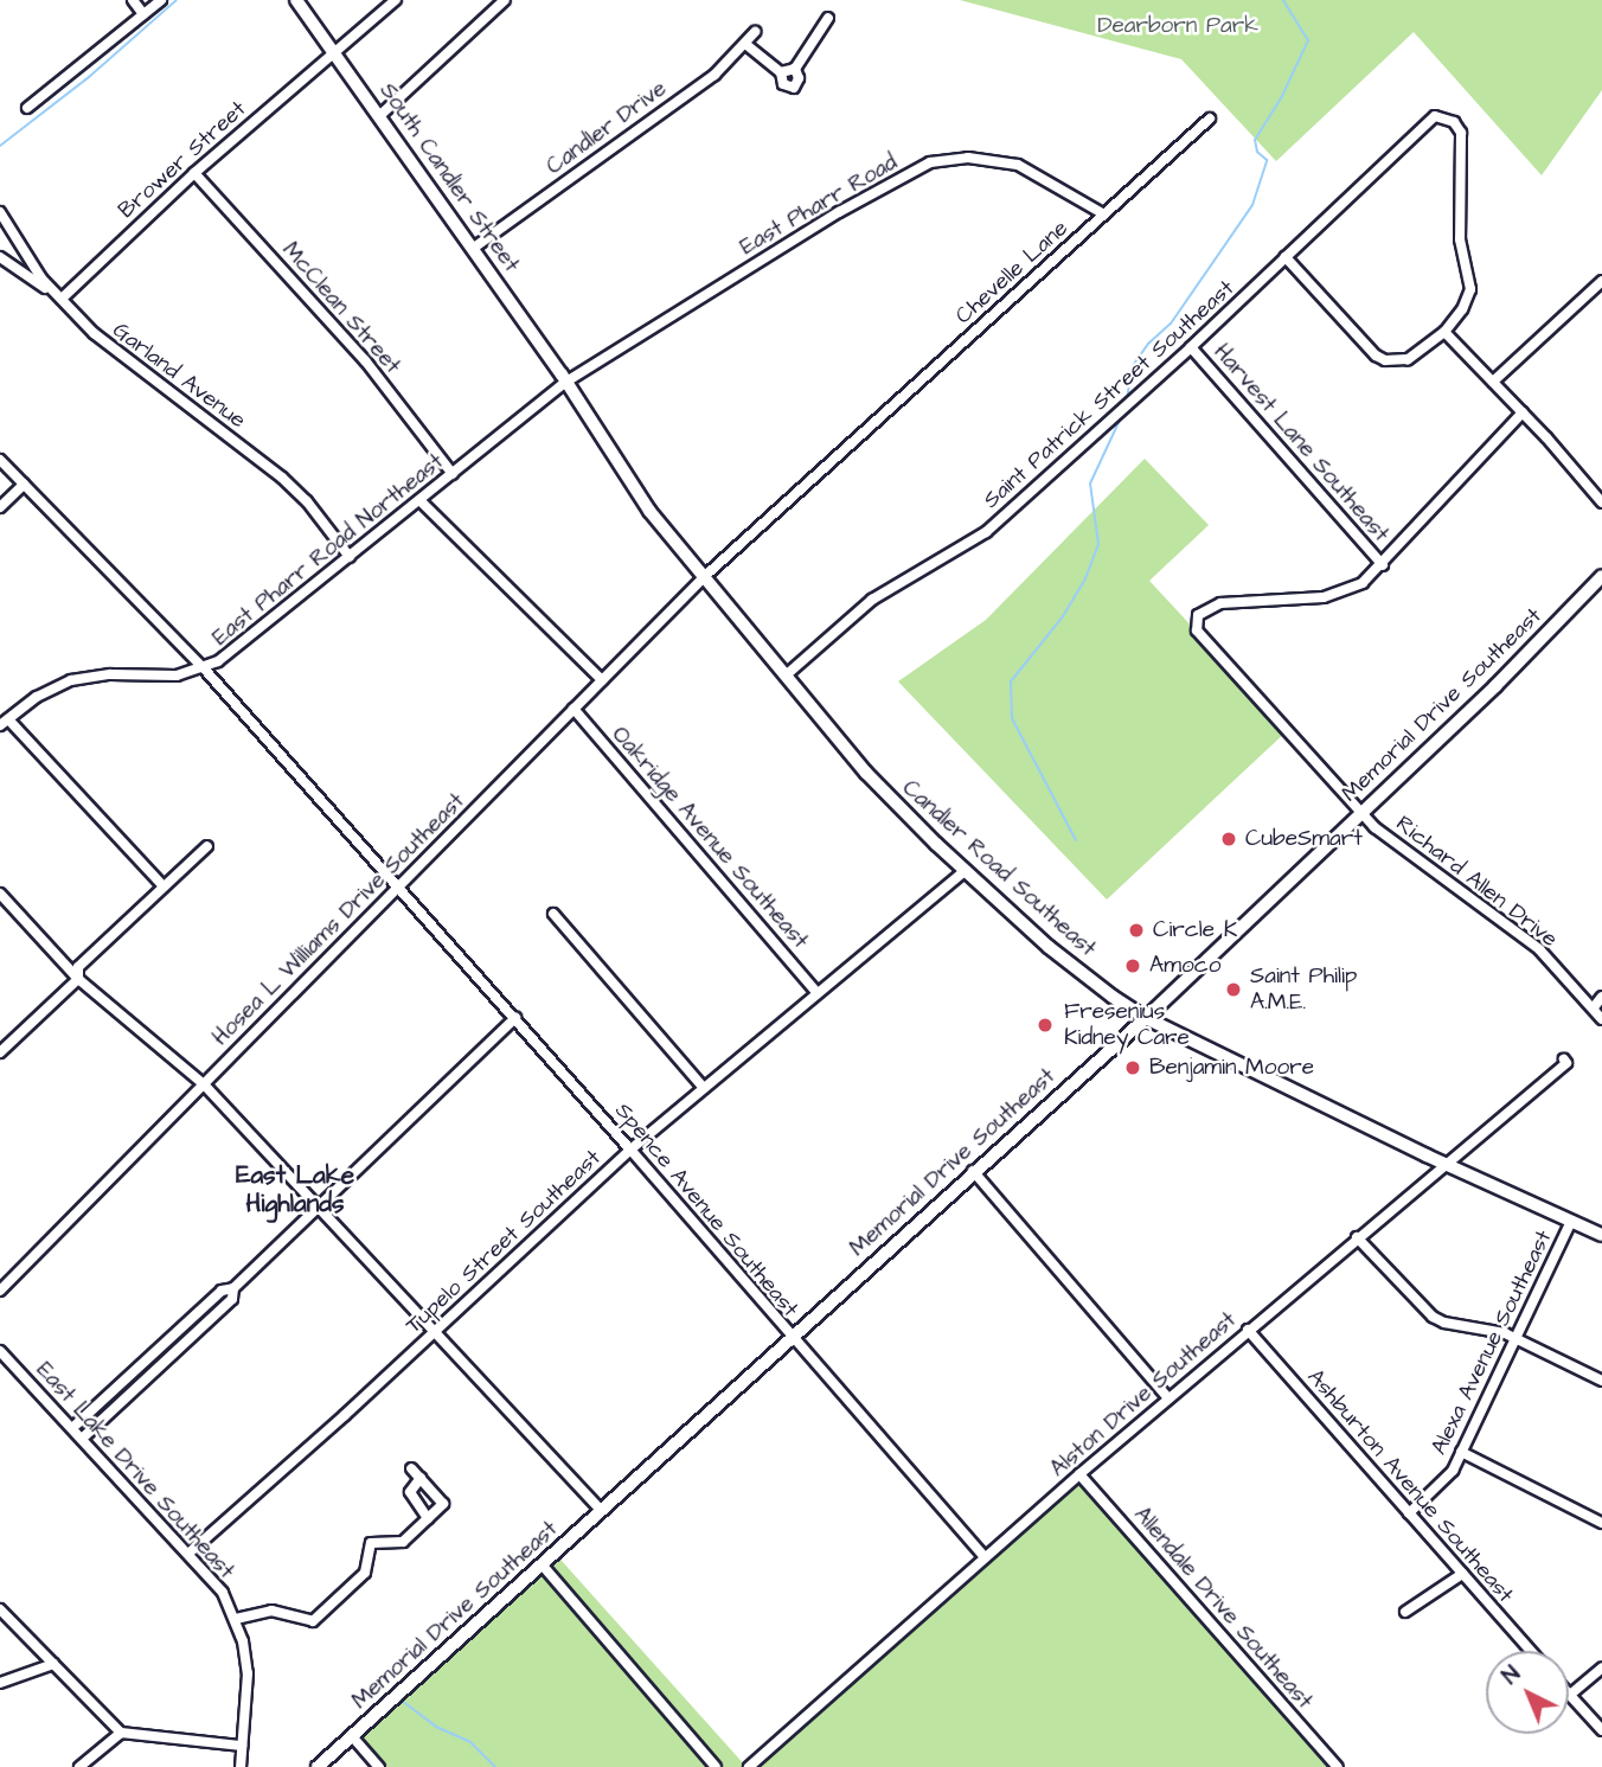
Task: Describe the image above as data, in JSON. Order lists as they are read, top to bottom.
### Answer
{
  "streets": {
    "main road": ["South Candler Street", "Memorial Drive Southeast", "Candler Road Southeast"],
    "street": [
      "Candler Drive",
      "Brower Street",
      "East Pharr Road",
      "Chevelle Lane",
      "McClean Street",
      "Garland Avenue",
      "Saint Patrick Street Southeast",
      "Harvest Lane Southeast",
      "East Pharr Road Northeast",
      "Oakridge Avenue Southeast",
      "Richard Allen Drive",
      "Hosea L Williams Drive Southeast",
      "Spence Avenue Southeast",
      "Tupelo Street Southeast",
      "Alexa Avenue Southeast",
      "Alston Drive Southeast",
      "East Lake Drive Southeast",
      "Ashburton Avenue Southeast",
      "Allendale Drive Southeast"
    ]
  },
  "crossings": [
    ["Candler Drive", "South Candler Street"],
    ["Brower Street", "South Candler Street"],
    ["Brower Street", "McClean Street"],
    ["Brower Street", "Garland Avenue"],
    ["South Candler Street", "East Pharr Road"],
    ["South Candler Street", "Chevelle Lane"],
    ["South Candler Street", "East Pharr Road Northeast"],
    ["South Candler Street", "Candler Road Southeast"],
    ["South Candler Street", "Hosea L Williams Drive Southeast"],
    ["East Pharr Road", "Chevelle Lane"],
    ["East Pharr Road", "East Pharr Road Northeast"],
    ["Chevelle Lane", "Candler Road Southeast"],
    ["Chevelle Lane", "Hosea L Williams Drive Southeast"],
    ["McClean Street", "East Pharr Road Northeast"],
    ["Garland Avenue", "East Pharr Road Northeast"],
    ["Saint Patrick Street Southeast", "Harvest Lane Southeast"],
    ["Saint Patrick Street Southeast", "Candler Road Southeast"],
    ["Harvest Lane Southeast", "Richard Allen Drive"],
    ["East Pharr Road Northeast", "Spence Avenue Southeast"],
    ["Memorial Drive Southeast", "Candler Road Southeast"],
    ["Memorial Drive Southeast", "Richard Allen Drive"],
    ["Memorial Drive Southeast", "Spence Avenue Southeast"],
    ["Oakridge Avenue Southeast", "Hosea L Williams Drive Southeast"],
    ["Oakridge Avenue Southeast", "Tupelo Street Southeast"],
    ["Candler Road Southeast", "Hosea L Williams Drive Southeast"],
    ["Candler Road Southeast", "Tupelo Street Southeast"],
    ["Candler Road Southeast", "Alexa Avenue Southeast"],
    ["Candler Road Southeast", "Alston Drive Southeast"],
    ["Hosea L Williams Drive Southeast", "Spence Avenue Southeast"],
    ["Spence Avenue Southeast", "Tupelo Street Southeast"],
    ["Spence Avenue Southeast", "Alston Drive Southeast"],
    ["Tupelo Street Southeast", "East Lake Drive Southeast"],
    ["Alexa Avenue Southeast", "Ashburton Avenue Southeast"],
    ["Alston Drive Southeast", "Ashburton Avenue Southeast"],
    ["Alston Drive Southeast", "Allendale Drive Southeast"]
  ],
  "districts": ["East Lake Highlands"],
  "parks": ["Dearborn Park"],
  "places": [
    "CubeSmart",
    "Circle K",
    "Amoco",
    "Saint Philip A.M.E.",
    "Fresenius Kidney Care",
    "Benjamin Moore"
  ],
  "north": "top left"
}
